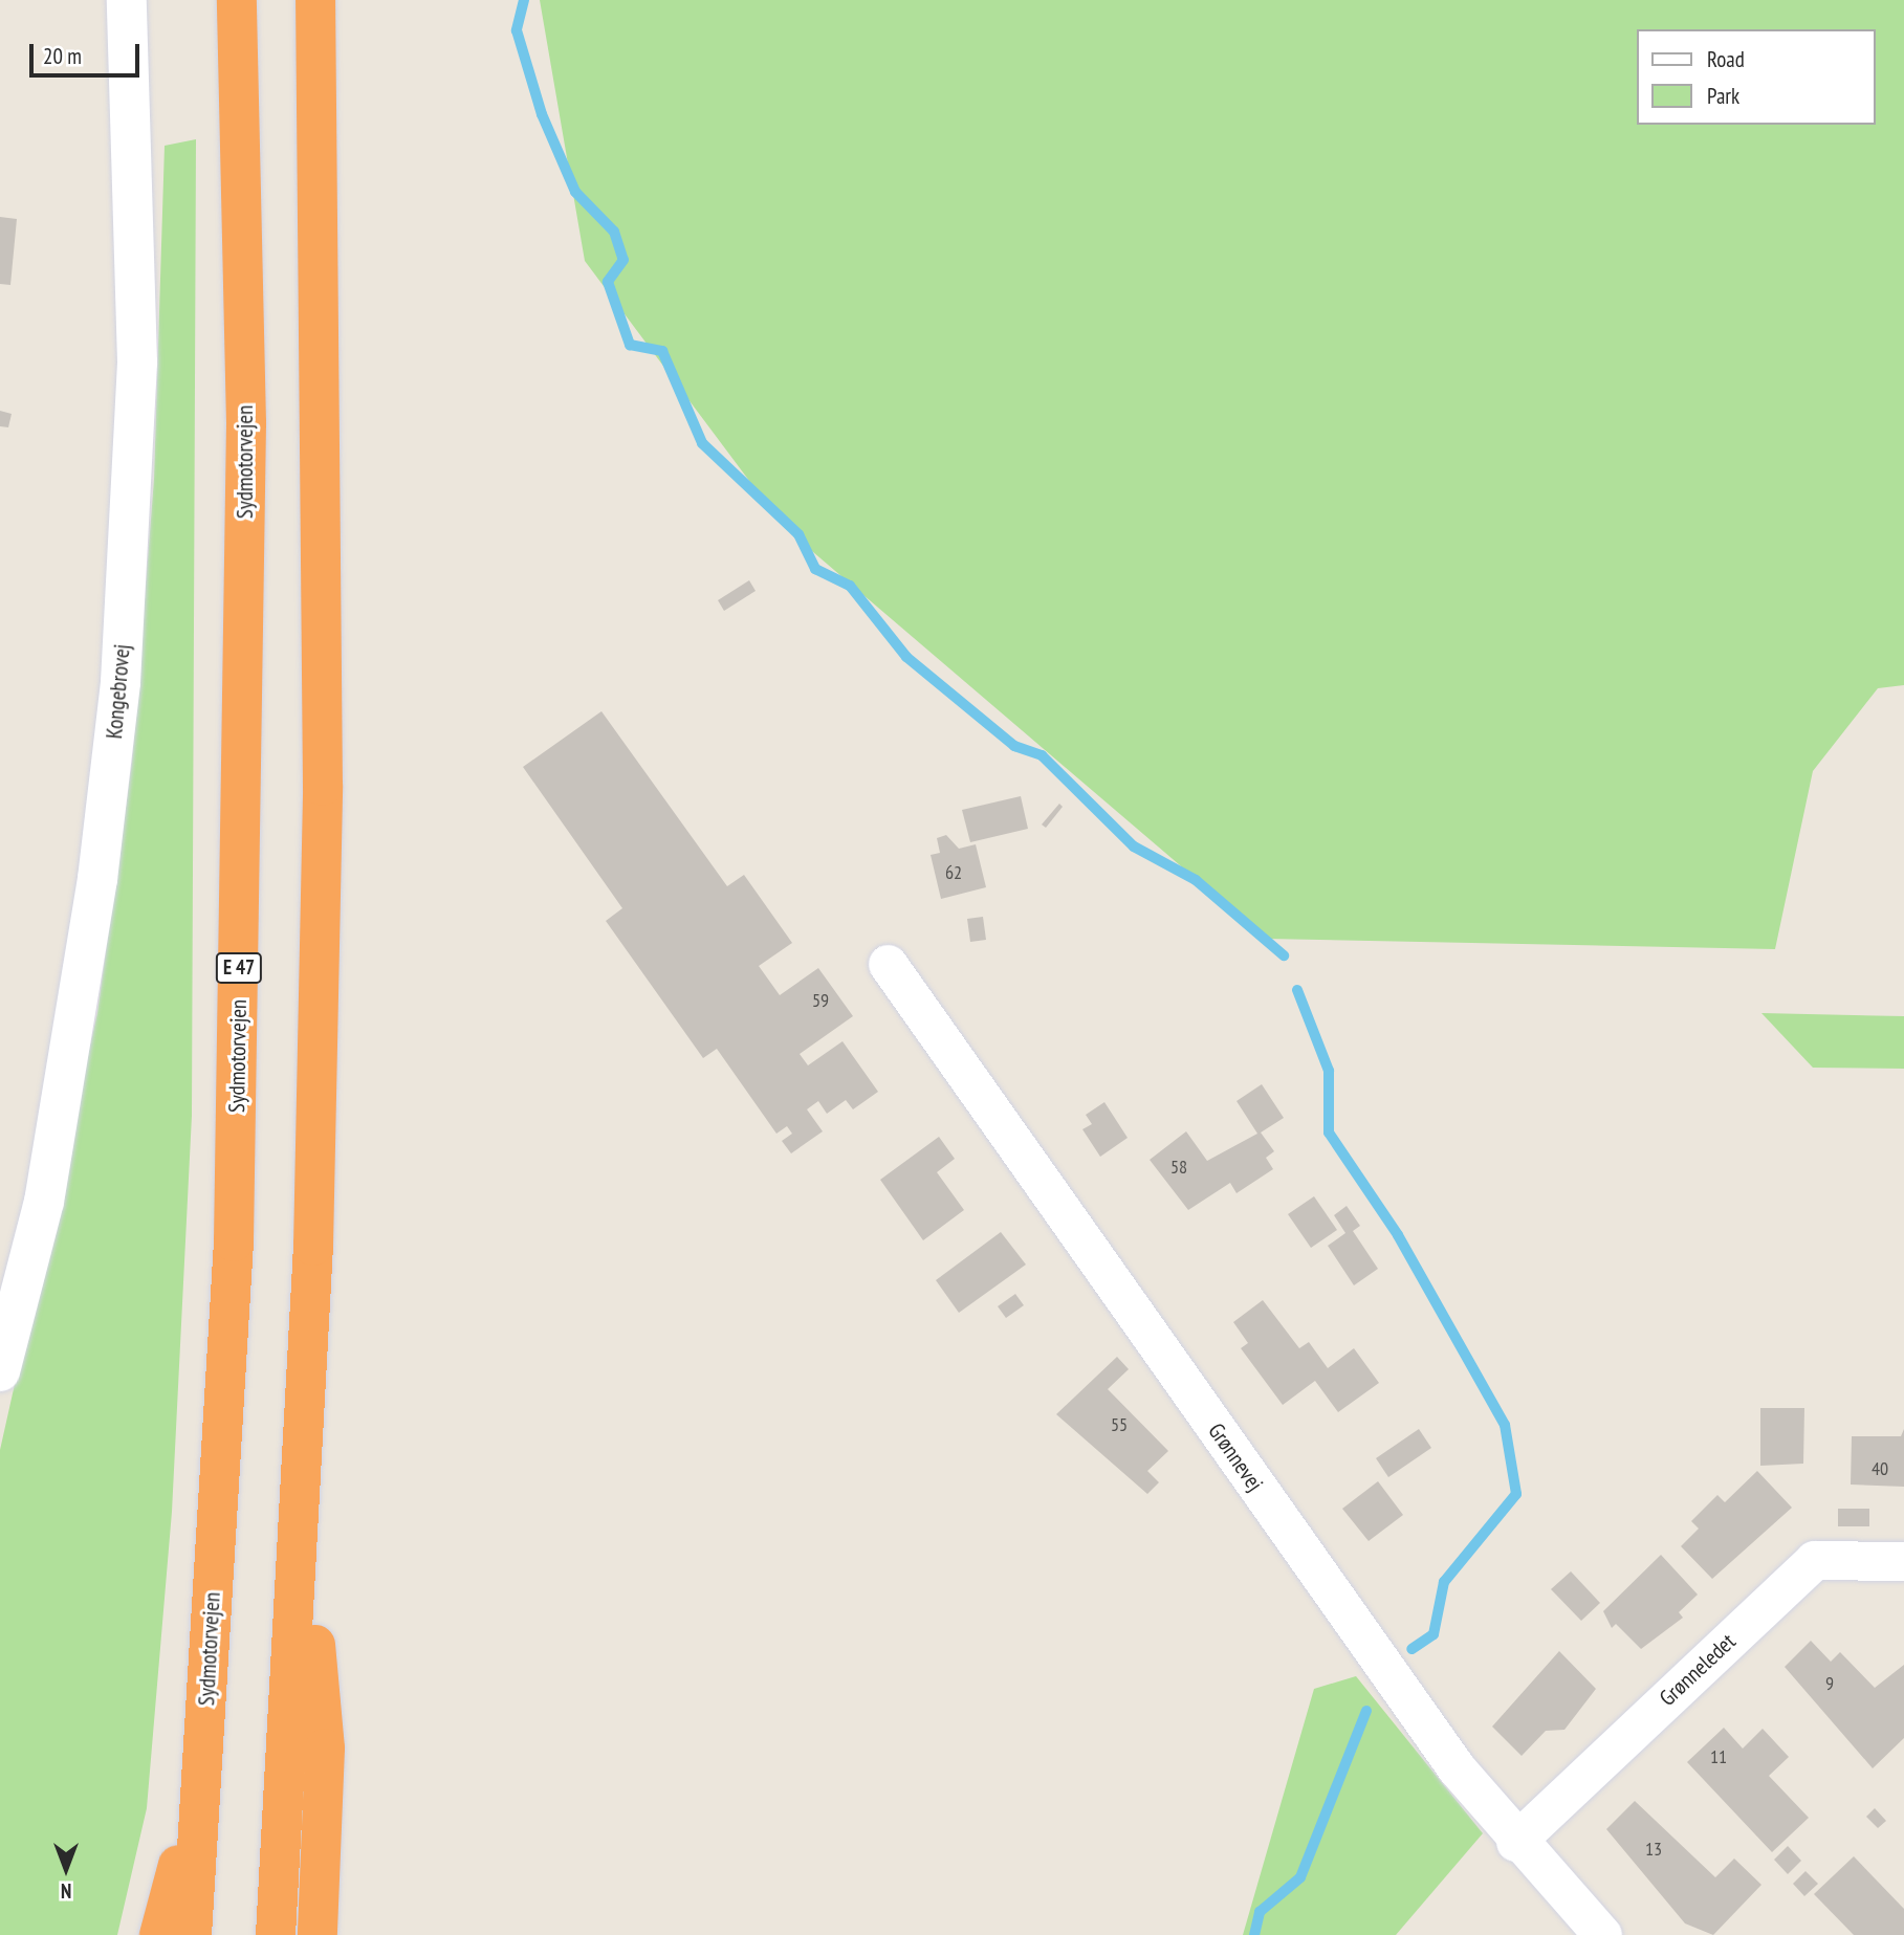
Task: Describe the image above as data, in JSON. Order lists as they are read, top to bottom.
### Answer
{
  "streets": {
    "highway": ["Sydmotorvejen", "E 47"],
    "street": ["Kongebrovej", "Grønnevej", "Grønneledet"]
  },
  "crossings": [
    ["Grønnevej", "Grønneledet"]
  ],
  "house_numbers": [
    "62",
    "59",
    "58",
    "55",
    "40",
    "9",
    "11",
    "13"
  ],
  "legend": ["Road", "Park"],
  "scale_bar": "20 m",
  "north": "bottom"
}
